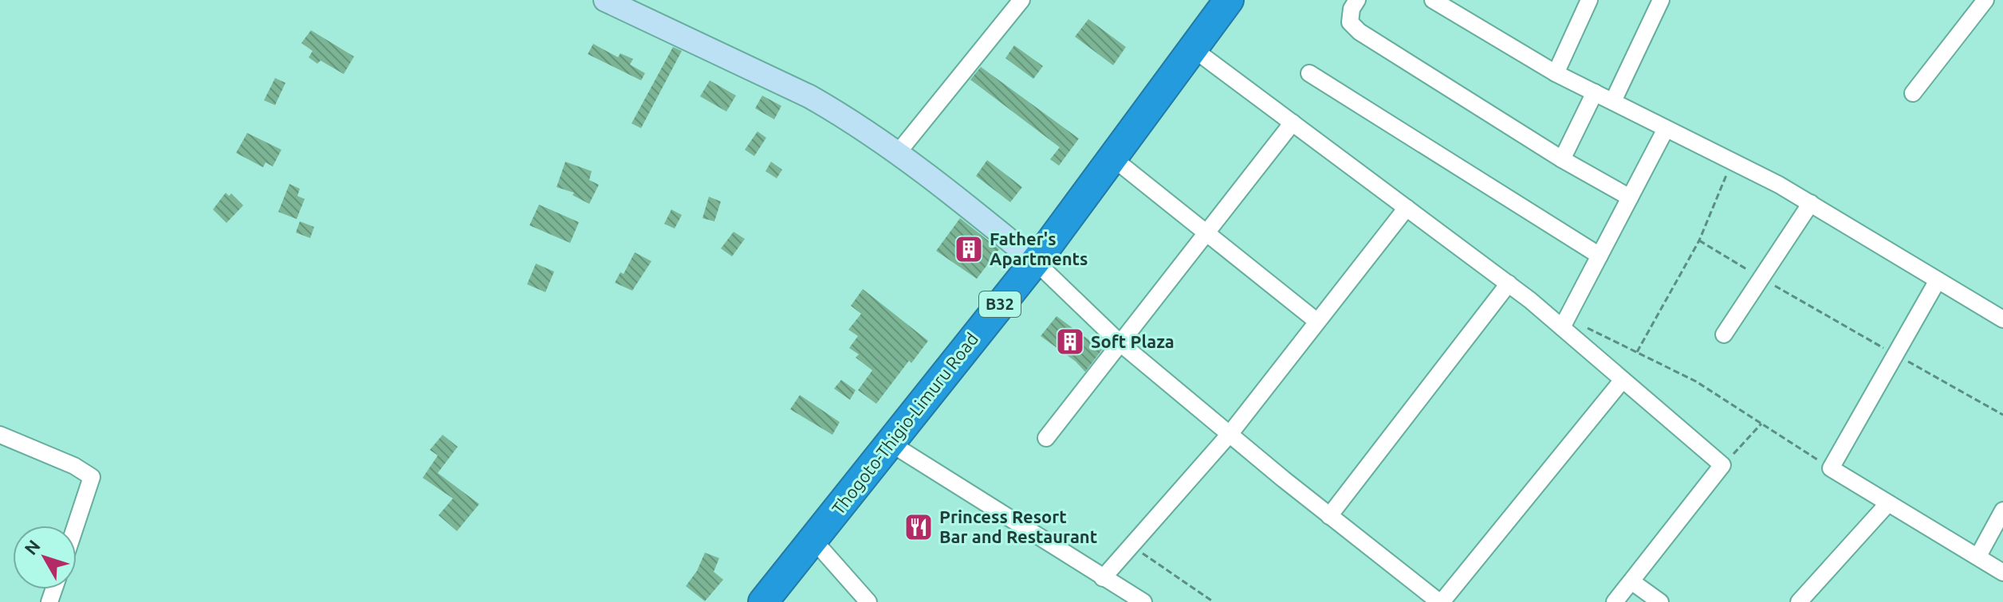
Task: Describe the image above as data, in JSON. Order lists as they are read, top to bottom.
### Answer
{
  "streets": {
    "highway": ["B32", "Thogoto-Thigio-Limuru Road"]
  },
  "places": {
    "building": ["Father's Apartments", "Soft Plaza"],
    "restaurant": ["Princess Resort Bar and Restaurant"]
  },
  "north": "top left"
}
